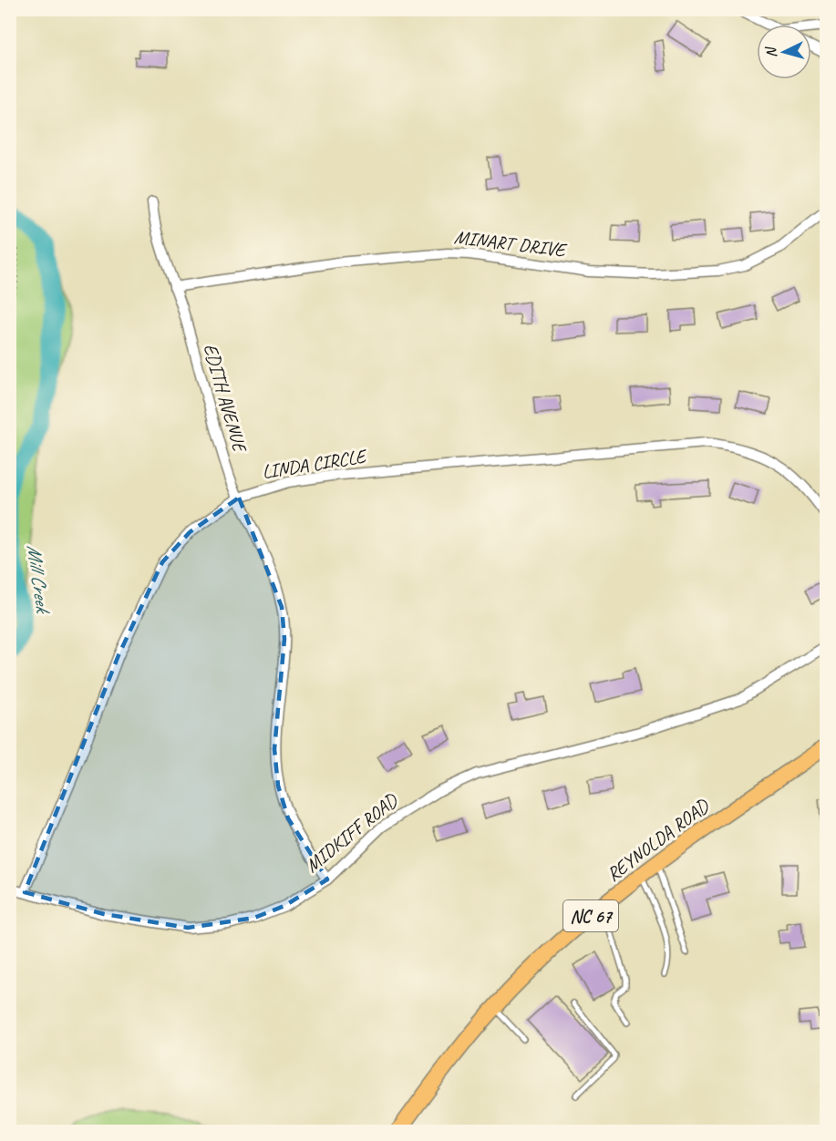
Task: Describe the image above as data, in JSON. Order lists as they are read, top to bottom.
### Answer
{
  "streets": {
    "main road": ["REYNOLDA ROAD", "NC 67"],
    "street": [
      "MINART DRIVE",
      "EDITH AVENUE",
      "LINDA CIRCLE",
      "MIDKIFF ROAD"
    ]
  },
  "crossings": [
    ["MINART DRIVE", "EDITH AVENUE"],
    ["EDITH AVENUE", "LINDA CIRCLE"],
    ["EDITH AVENUE", "MIDKIFF ROAD"],
    ["LINDA CIRCLE", "MIDKIFF ROAD"]
  ],
  "water": ["Mill Creek"],
  "north": "left"
}
